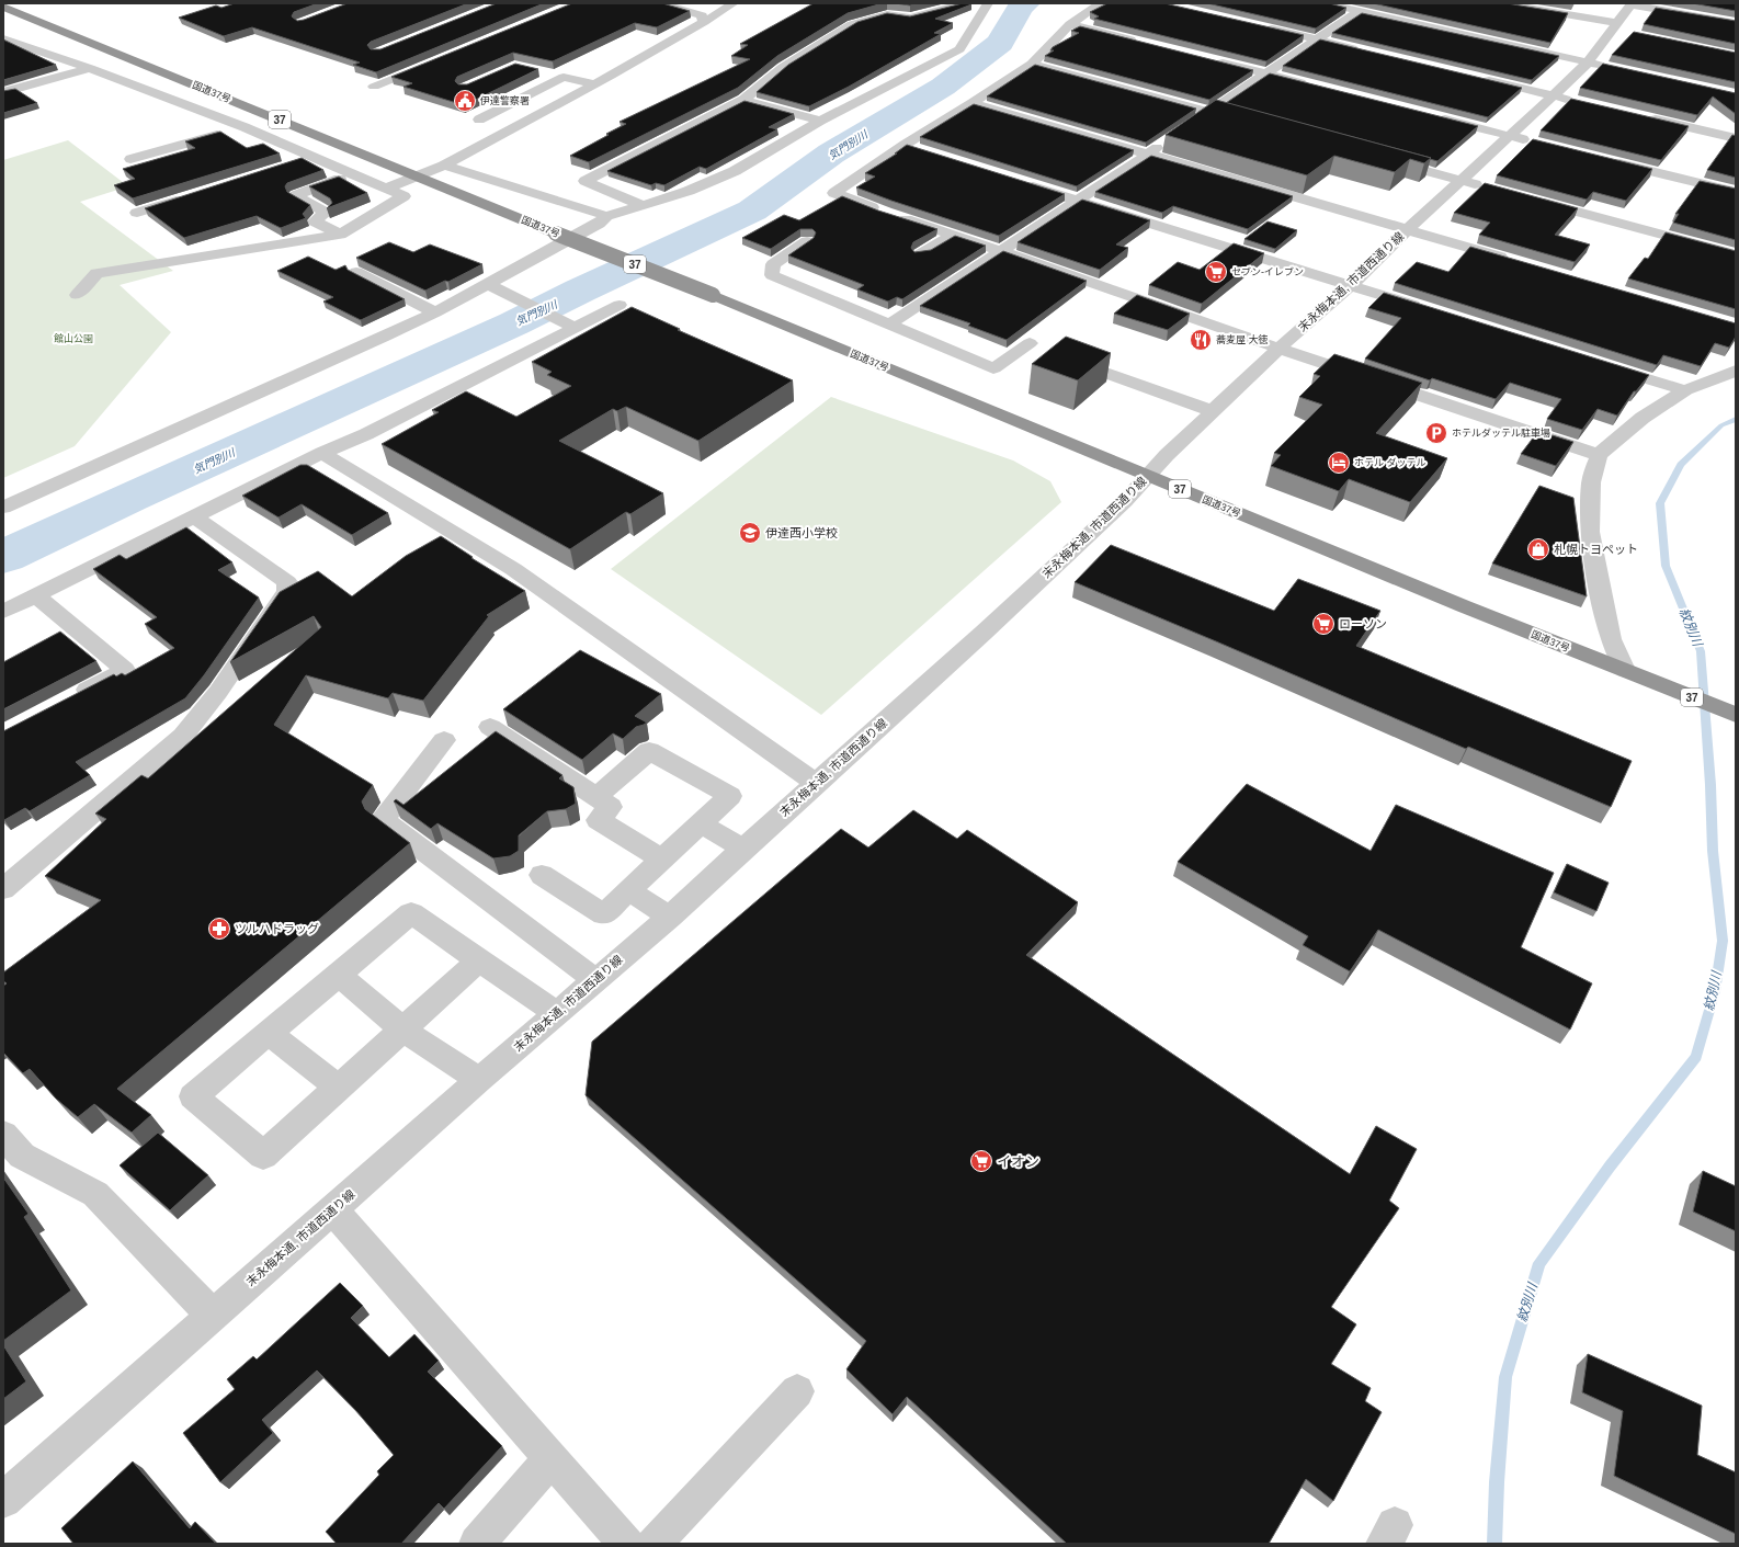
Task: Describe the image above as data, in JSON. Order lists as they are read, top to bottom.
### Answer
{
  "streets": {
    "highway": ["国道37号", "37"],
    "street": ["末永梅本通, 市道西通り線"]
  },
  "crossings": [
    ["国道37号", "末永梅本通, 市道西通り線"]
  ],
  "water": ["気門別川", "紋別川"],
  "parks": ["館山公園"],
  "places": {
    "public building": ["伊達警察署"],
    "supermarket": ["セブン-イレブン", "ローソン", "イオン"],
    "restaurant": ["蕎麦屋 大徳"],
    "parking": ["ホテルダッテル駐車場"],
    "hotel": ["ホテル ダッテル"],
    "school or university": ["伊達西小学校"],
    "shop": ["札幌トヨペット"],
    "pharmacy": ["ツルハドラッグ"]
  }
}
